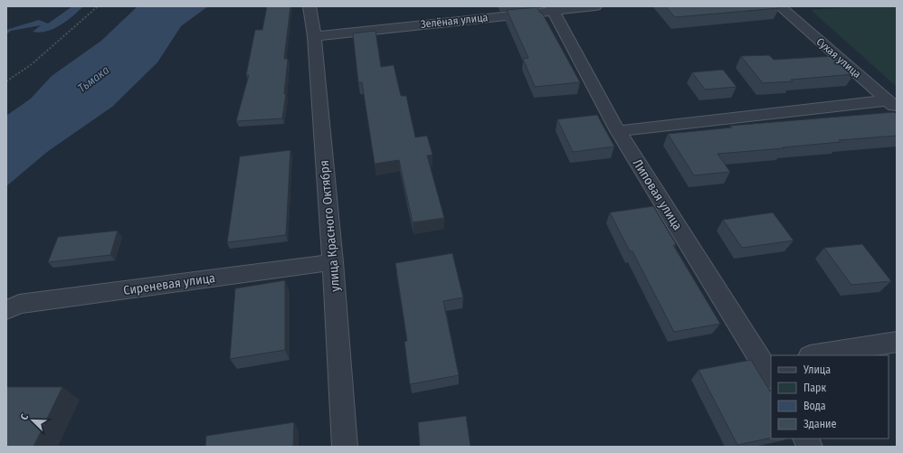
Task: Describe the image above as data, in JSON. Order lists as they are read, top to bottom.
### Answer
{
  "streets": {
    "street": [
      "Зелёная улица",
      "Сухая улица",
      "Липовая улица",
      "улица Красного Октября",
      "Сиреневая улица"
    ]
  },
  "crossings": [
    ["Зелёная улица", "Липовая улица"],
    ["Зелёная улица", "улица Красного Октября"],
    ["улица Красного Октября", "Сиреневая улица"]
  ],
  "water": ["Тьмака"],
  "legend": [
    "Улица",
    "Парк",
    "Вода",
    "Здание"
  ],
  "north": "top left"
}
